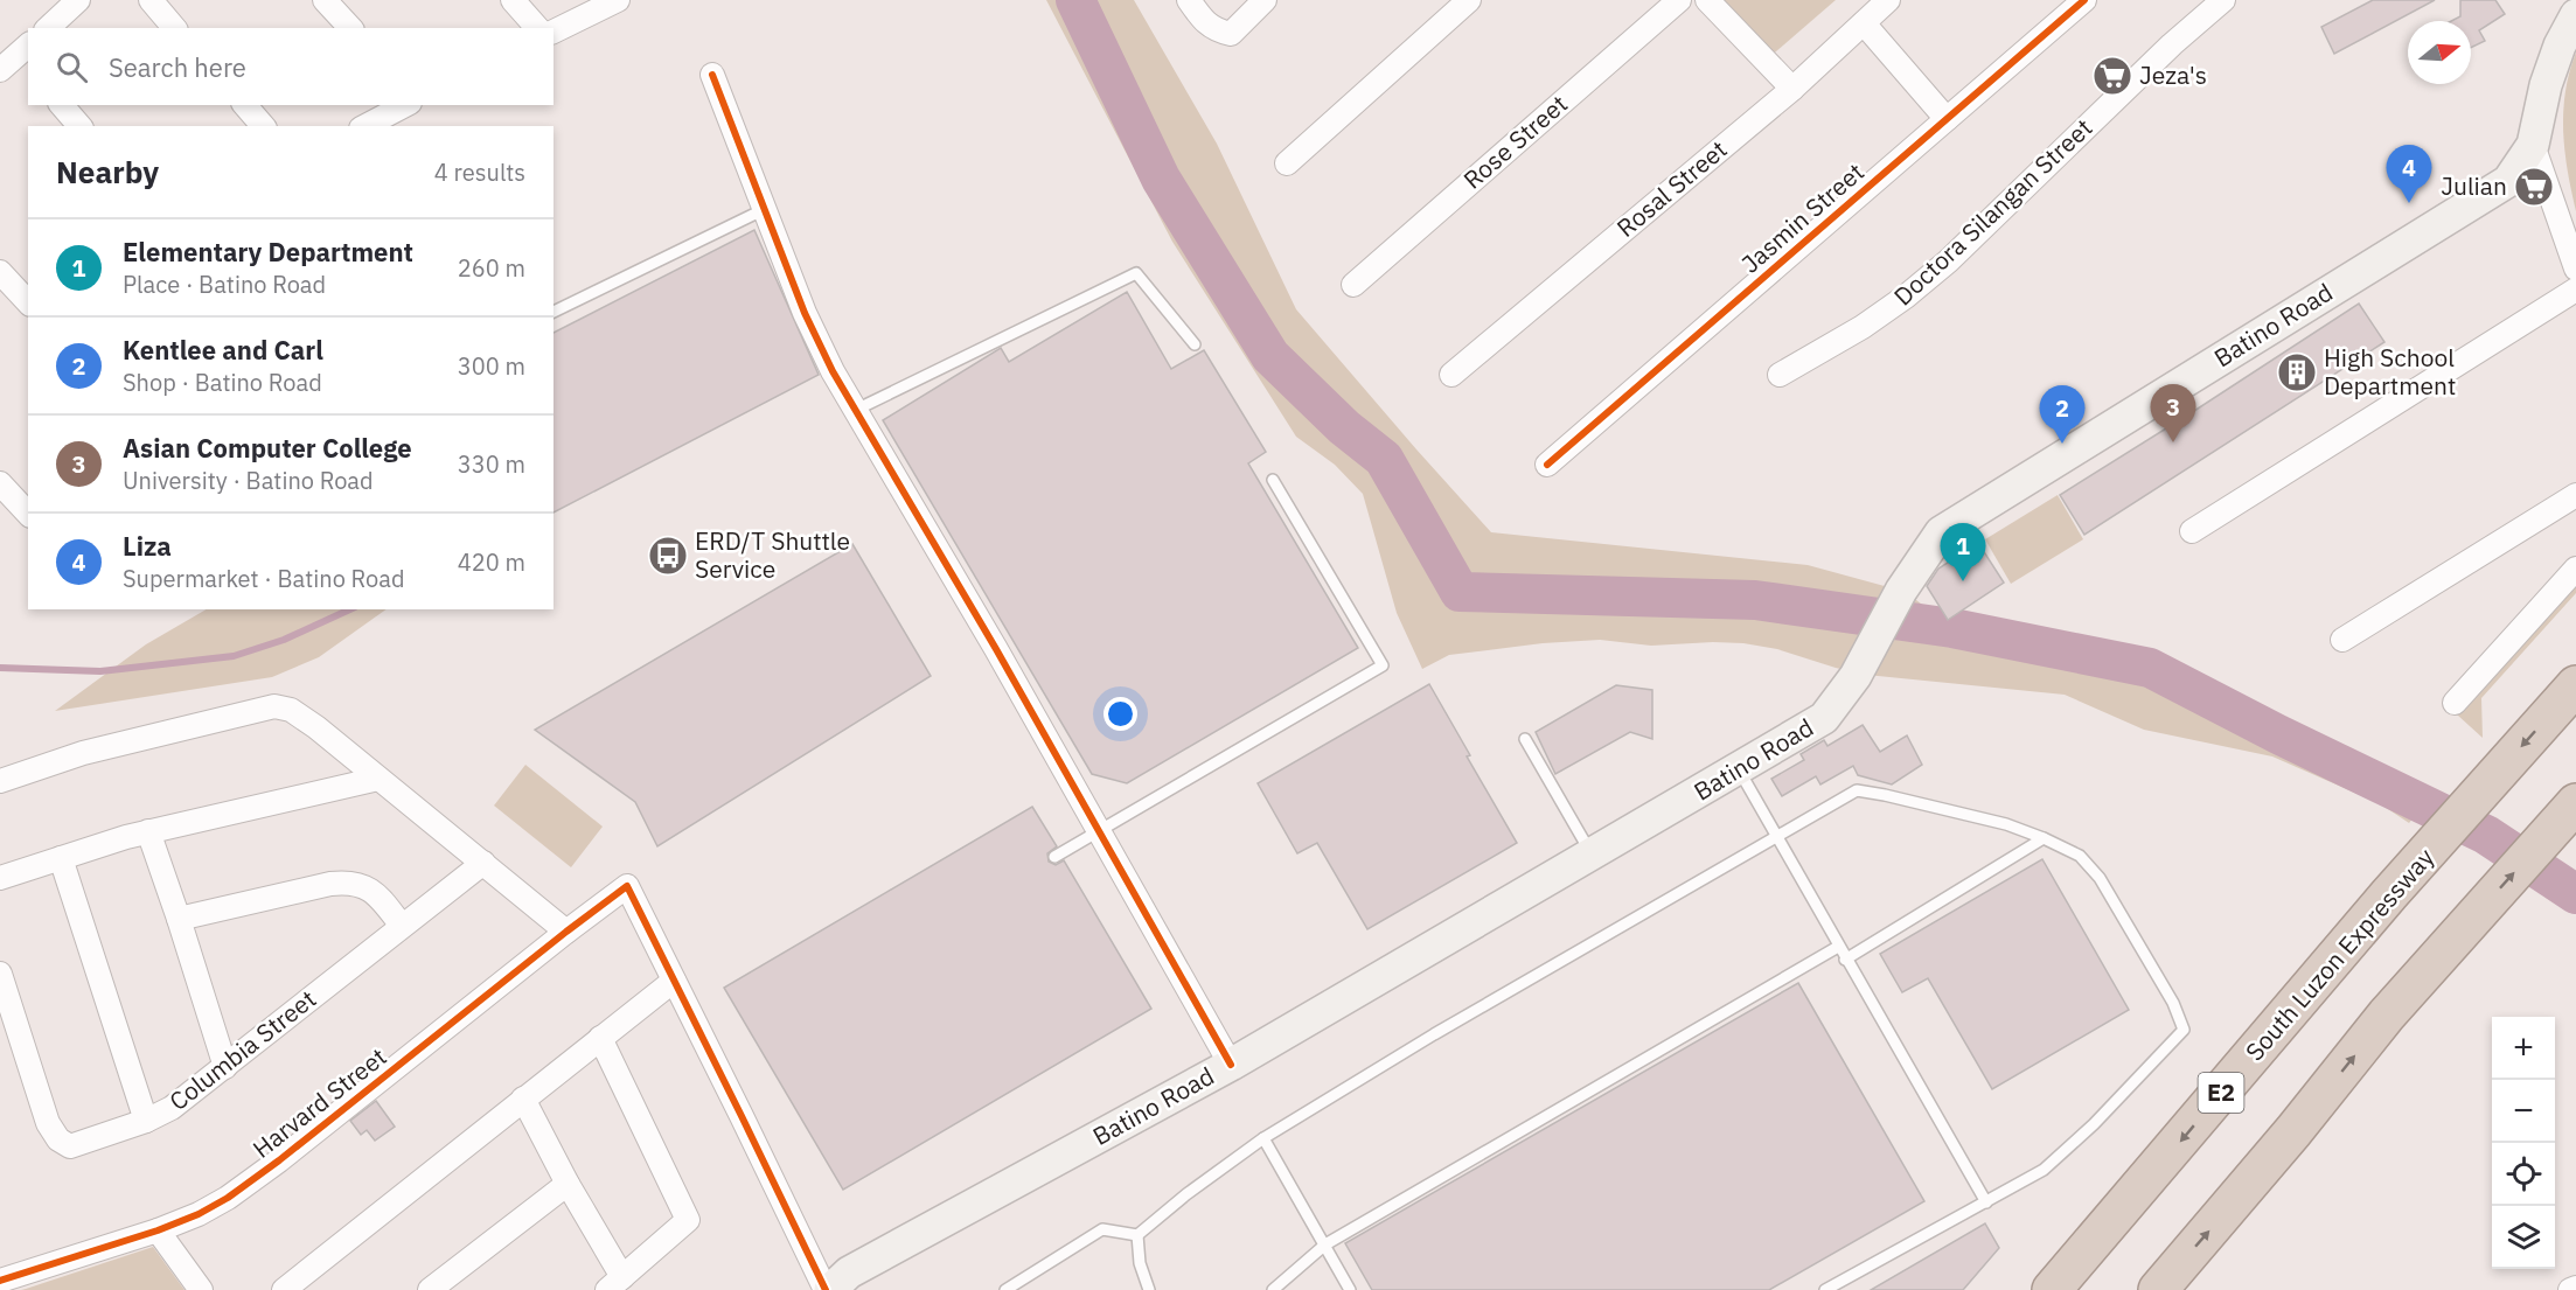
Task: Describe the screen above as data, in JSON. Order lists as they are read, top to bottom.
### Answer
{
  "streets": {
    "highway": ["South Luzon Expressway", "E2"],
    "main road": ["Batino Road"],
    "street": [
      "Rose Street",
      "Rosal Street",
      "Doctora Silangan Street",
      "Jasmin Street",
      "Columbia Street",
      "Harvard Street"
    ]
  },
  "places": {
    "supermarket": ["Jeza's", "Julian"],
    "building": ["High School Department"],
    "bus stop": ["ERD/T Shuttle Service"]
  },
  "north": "right",
  "page": {
    "search": "Search here",
    "heading": ["Nearby", "4 results"],
    "pins": [
      "4",
      "3",
      "2",
      "1"
    ],
    "list": [
      {
        "mark": "1",
        "name": "Elementary Department",
        "note": "Place · Batino Road",
        "value": "260 m"
      },
      {
        "mark": "2",
        "name": "Kentlee and Carl",
        "note": "Shop · Batino Road",
        "value": "300 m"
      },
      {
        "mark": "3",
        "name": "Asian Computer College",
        "note": "University · Batino Road",
        "value": "330 m"
      },
      {
        "mark": "4",
        "name": "Liza",
        "note": "Supermarket · Batino Road",
        "value": "420 m"
      }
    ],
    "map_buttons": ["+", "−"]
  }
}
